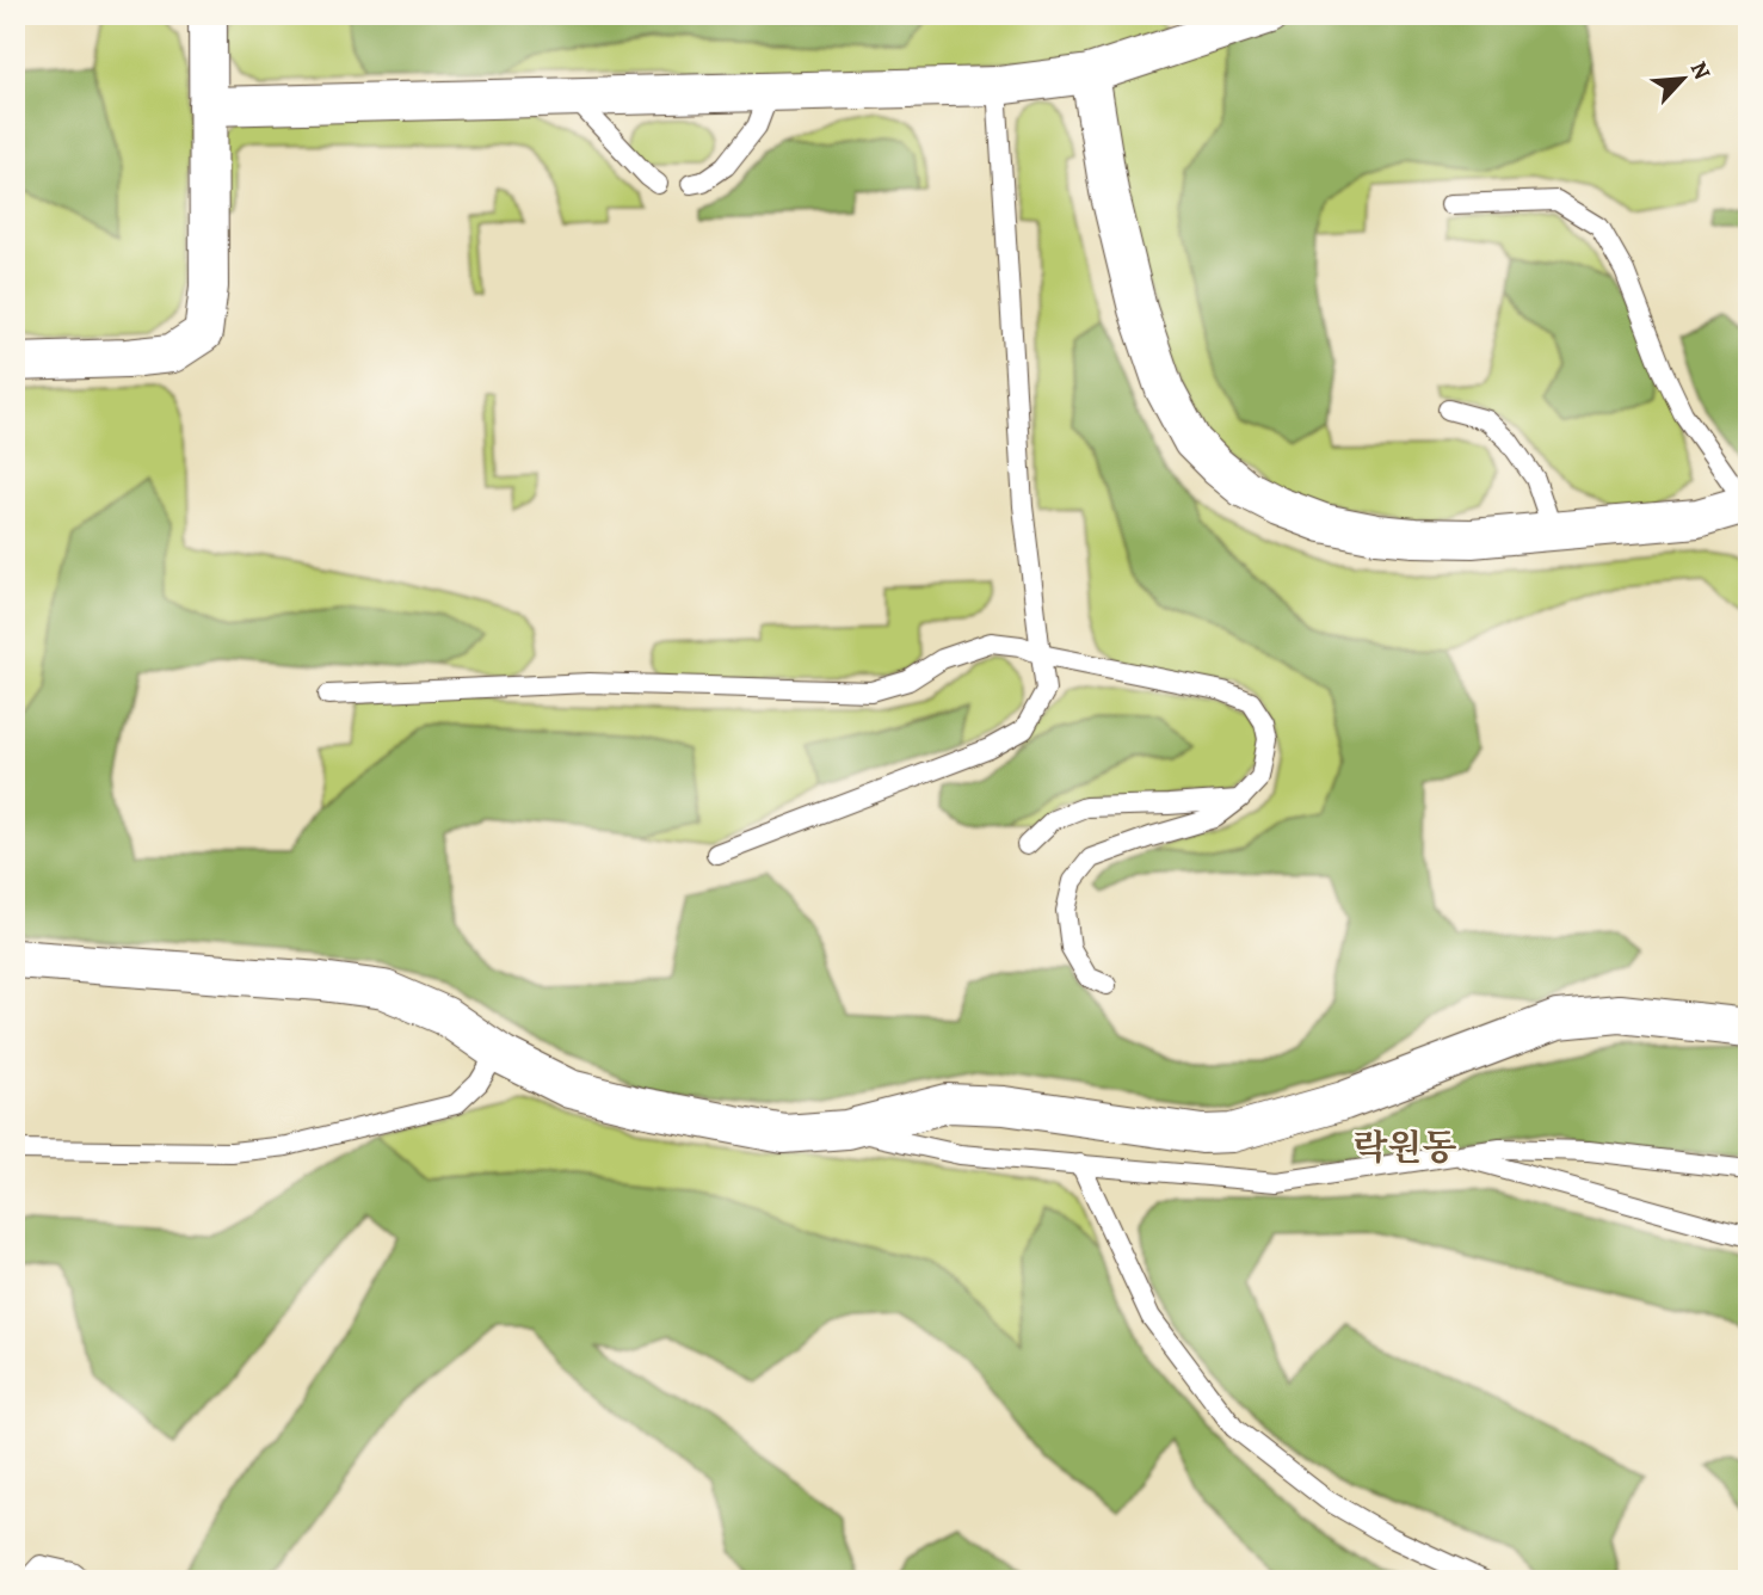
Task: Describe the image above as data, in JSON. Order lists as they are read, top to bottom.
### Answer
{
  "districts": ["락원동"],
  "north": "top right"
}
